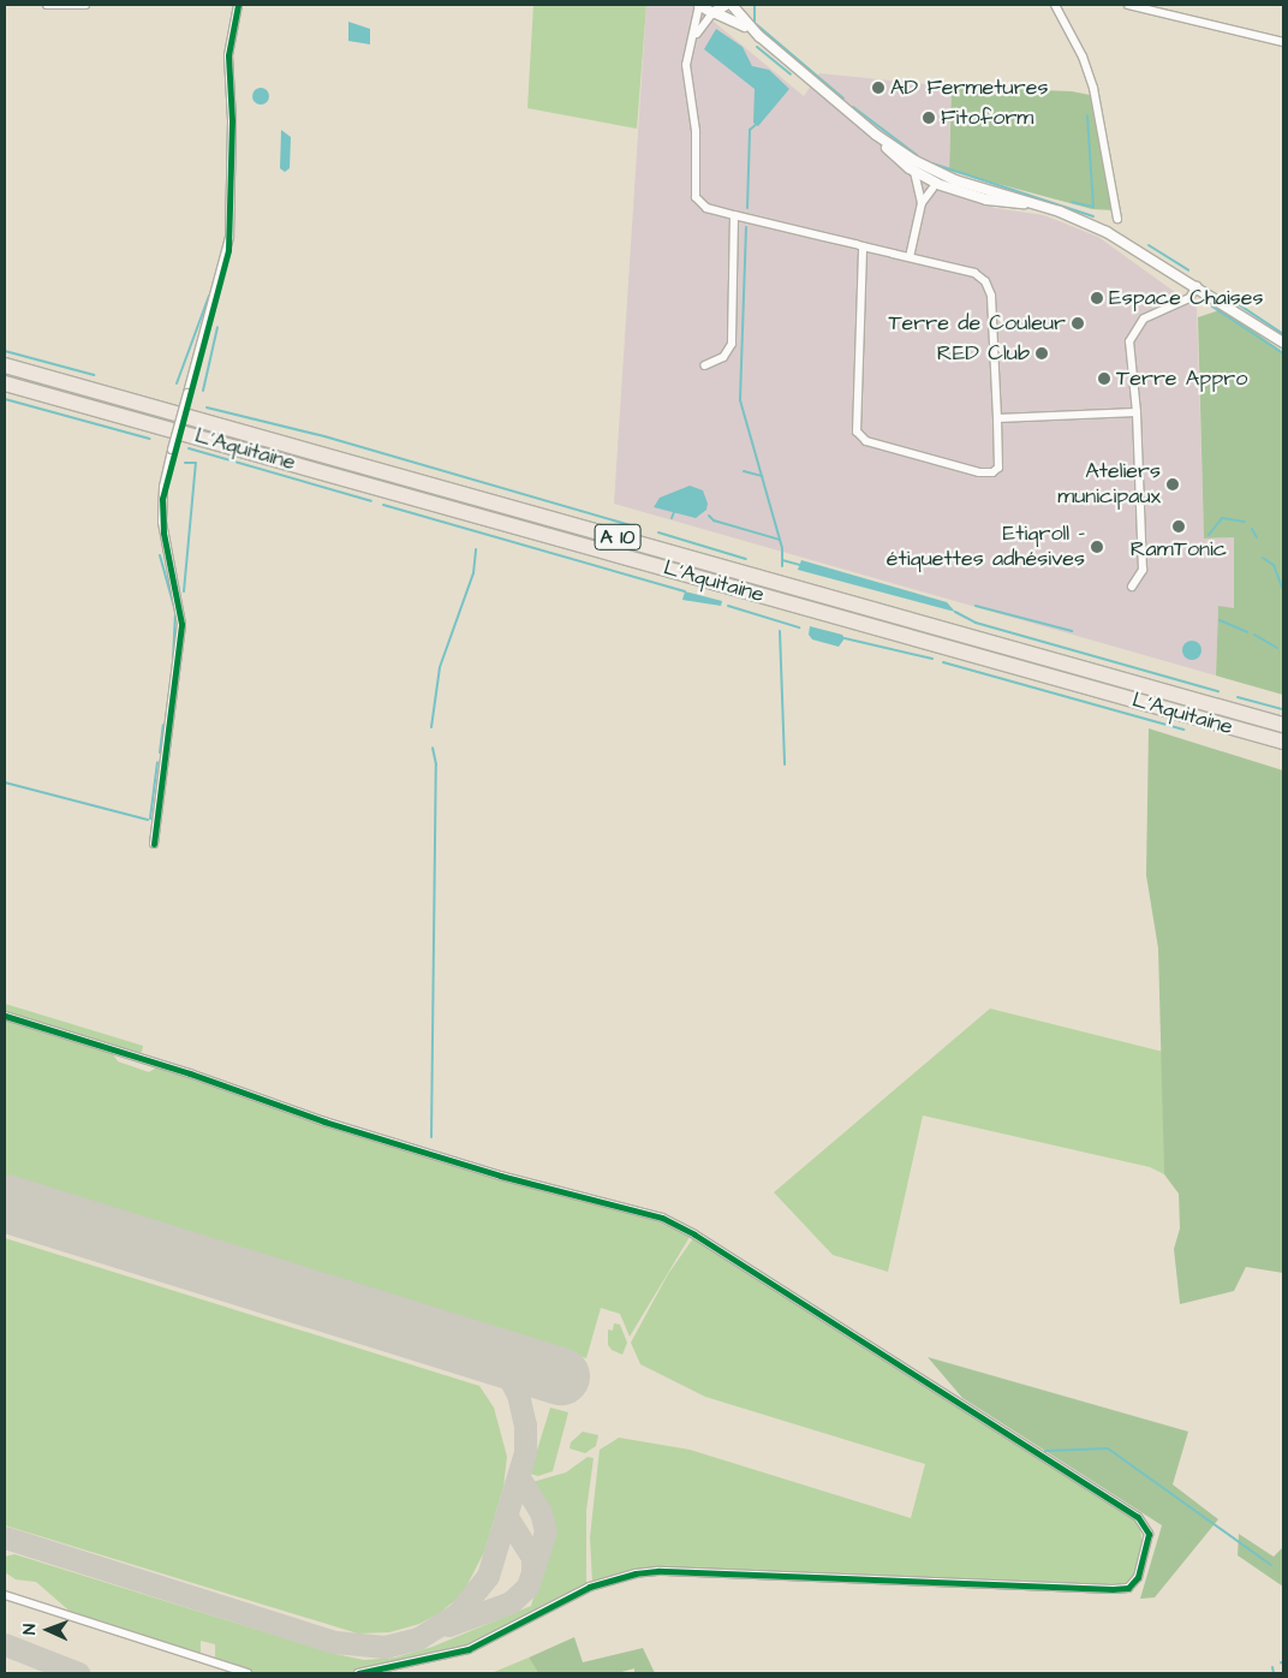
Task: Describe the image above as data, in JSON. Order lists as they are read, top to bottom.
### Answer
{
  "streets": {
    "highway": ["L'Aquitaine", "A 10"]
  },
  "places": [
    "AD Fermetures",
    "Fitoform",
    "Espace Chaises",
    "Terre de Couleur",
    "RED Club",
    "Terre Appro",
    "Ateliers municipaux",
    "RamTonic",
    "Etiqroll - étiquettes adhésives"
  ],
  "north": "left"
}
